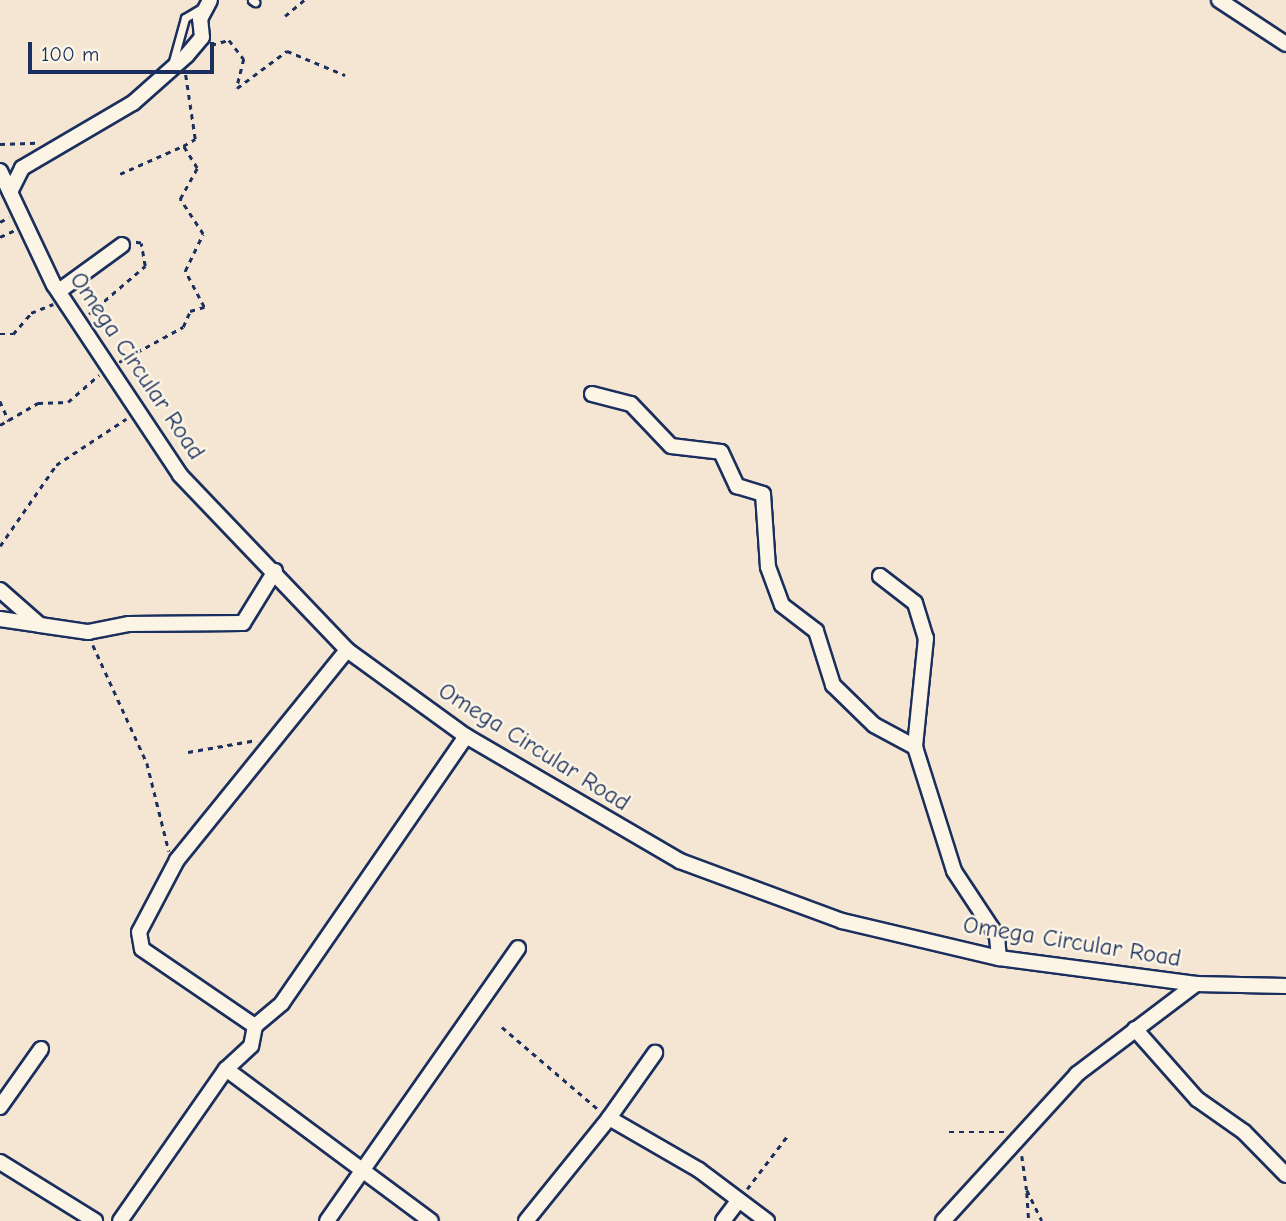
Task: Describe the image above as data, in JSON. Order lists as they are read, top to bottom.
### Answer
{
  "streets": {
    "street": ["Omega Circular Road"]
  },
  "scale_bar": "100 m"
}
